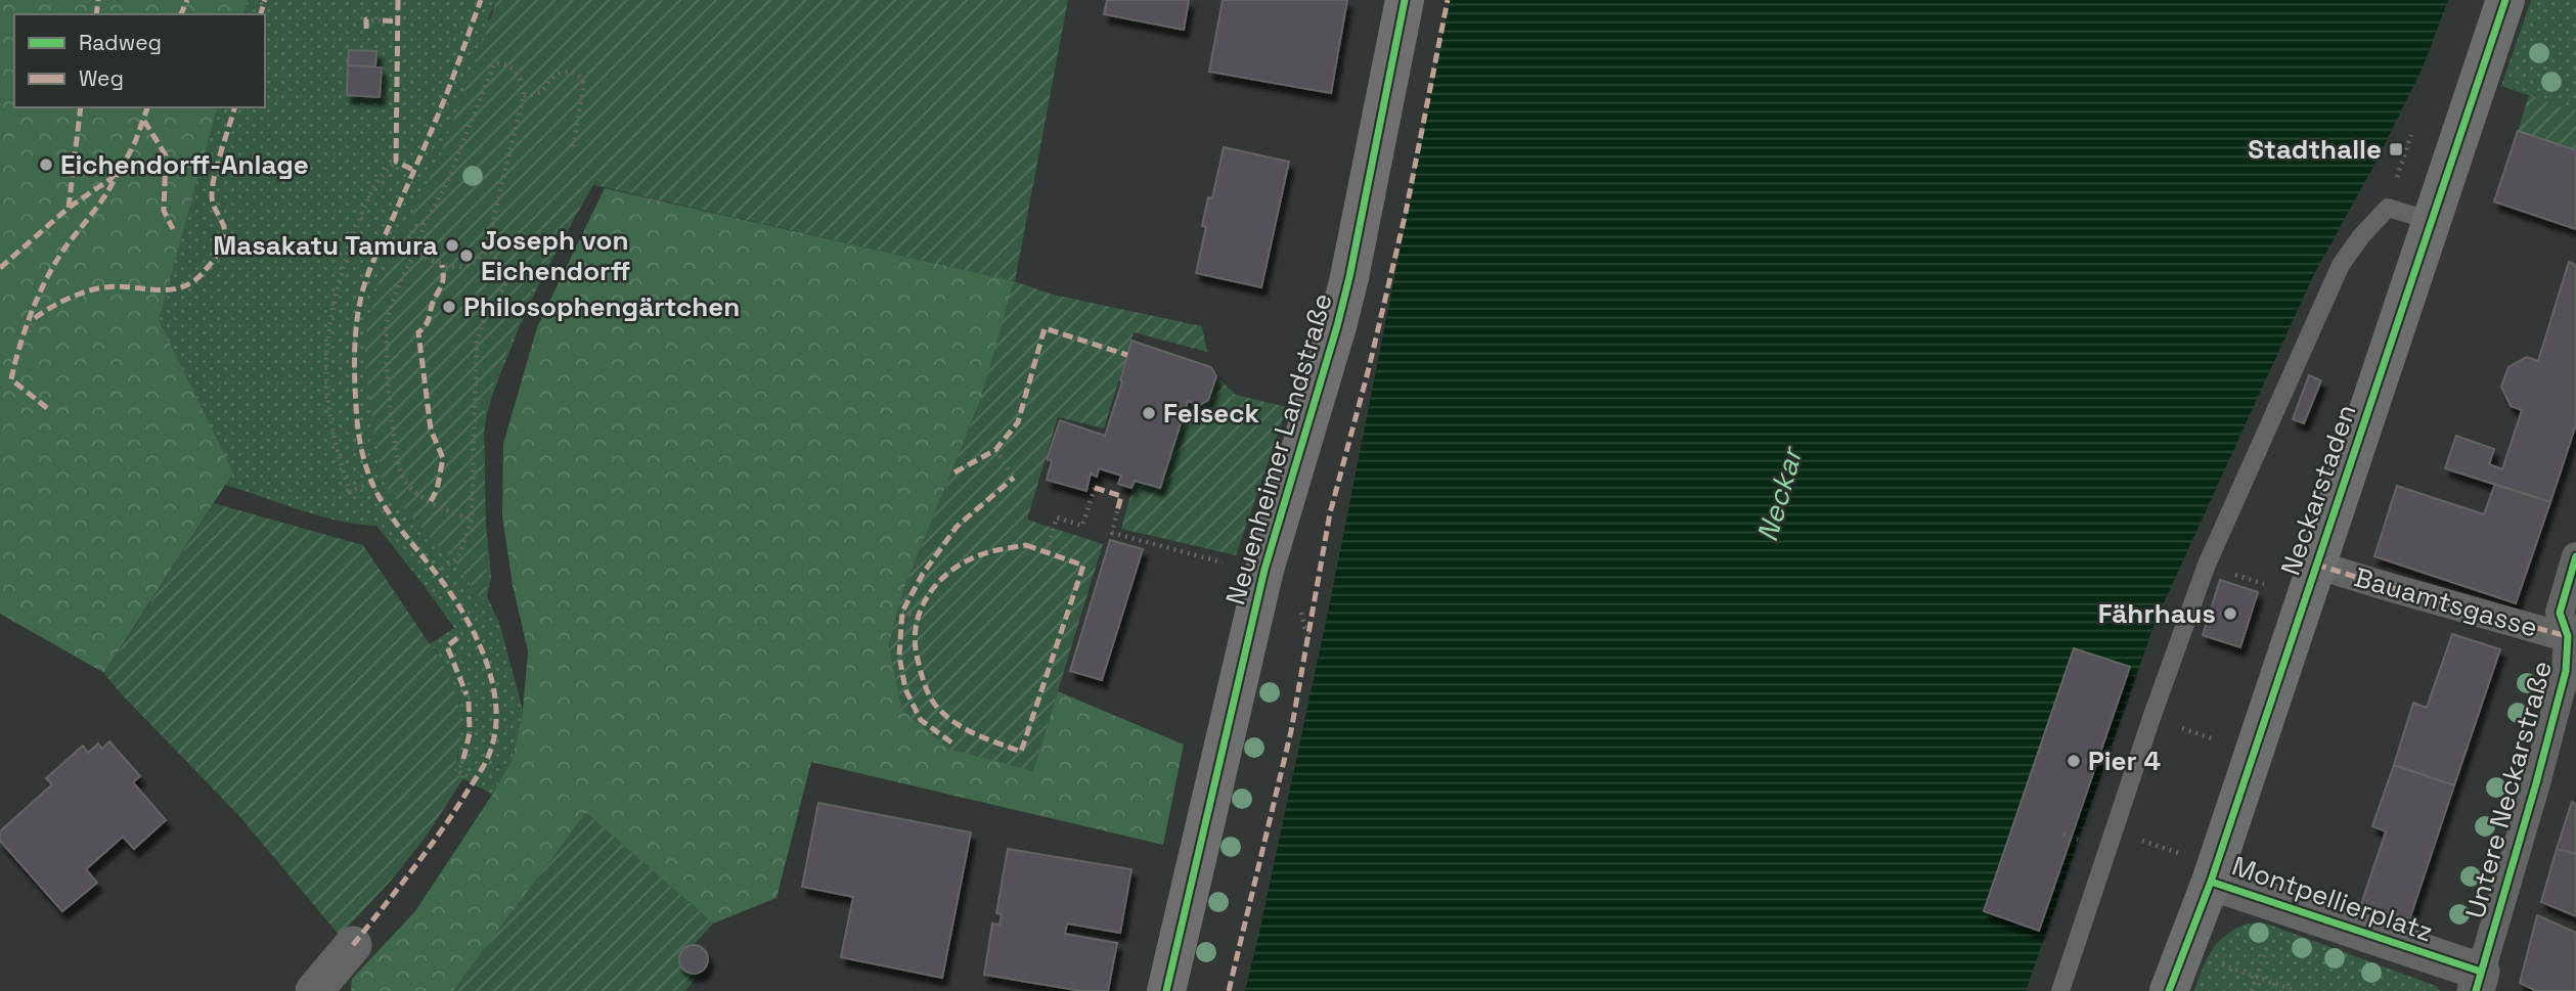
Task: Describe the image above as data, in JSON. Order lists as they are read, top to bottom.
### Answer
{
  "streets": {
    "main road": ["Neuenheimer Landstraße", "Neckarstaden"],
    "street": ["Bauamtsgasse", "Untere Neckarstraße", "Montpellierplatz"]
  },
  "crossings": [
    ["Neckarstaden", "Bauamtsgasse"],
    ["Neckarstaden", "Montpellierplatz"],
    ["Bauamtsgasse", "Untere Neckarstraße"],
    ["Untere Neckarstraße", "Montpellierplatz"]
  ],
  "water": ["Neckar"],
  "places": {
    "transit": ["Stadthalle"],
    "other": [
      "Eichendorff-Anlage",
      "Masakatu Tamura",
      "Joseph von Eichendorff",
      "Philosophengärtchen",
      "Felseck",
      "Fährhaus",
      "Pier 4"
    ]
  },
  "legend": ["Radweg", "Weg"]
}
